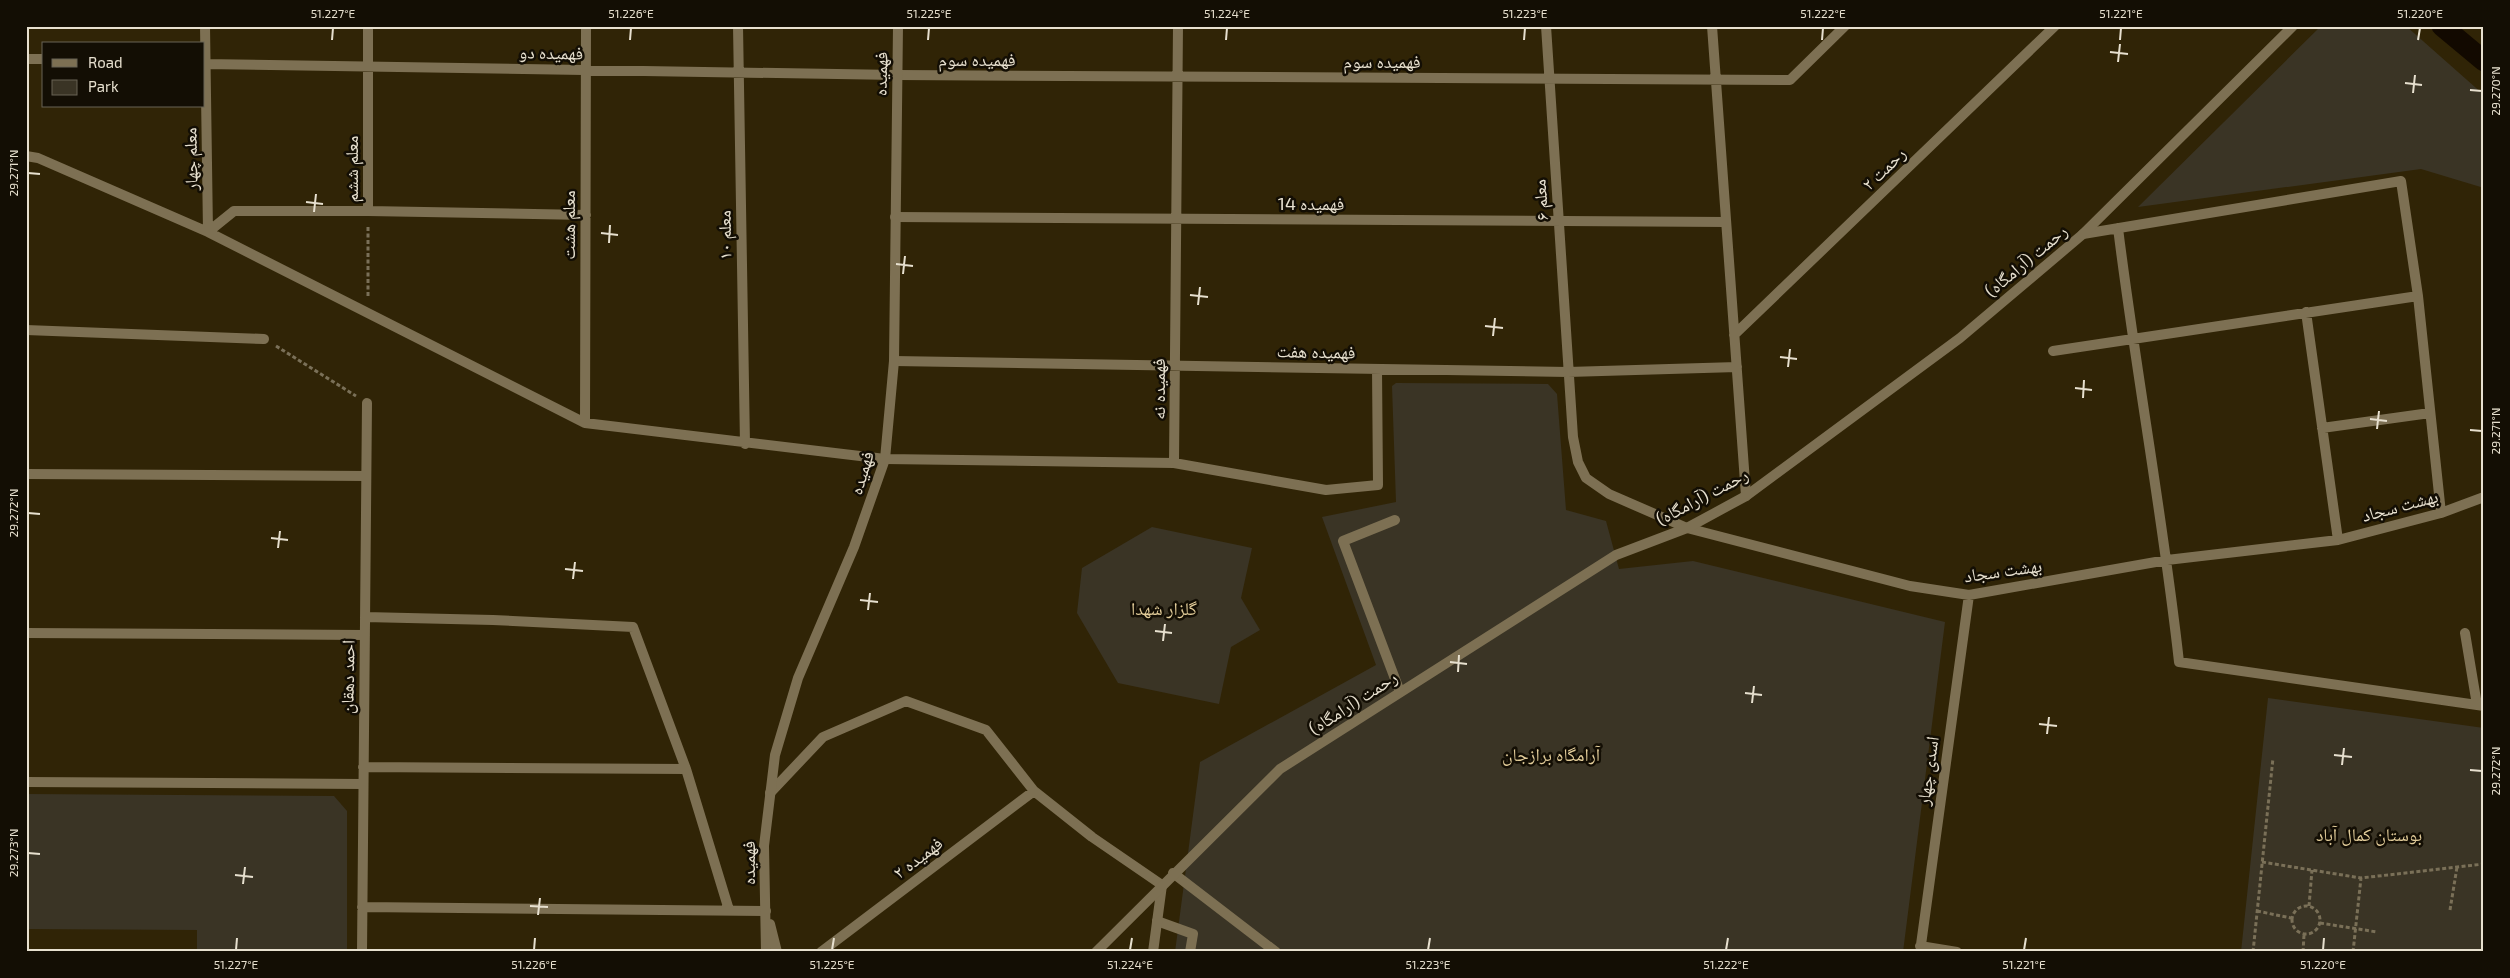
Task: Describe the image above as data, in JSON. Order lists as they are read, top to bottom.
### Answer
{
  "streets": {
    "street": [
      "فهمیده دو",
      "فهمیده سوم",
      "فهمیده",
      "معلم چهار",
      "معلم ششم",
      "رحمت ۲",
      "معلم ۶",
      "فهمیده 14",
      "معلم هشت",
      "معلم ۱۰",
      "رحمت (آرامگاه)",
      "فهمیده هفت",
      "فهمیده نه",
      "بهشت سجاد",
      "احمد دهقان",
      "اسدی چهار",
      "فهمیده ۲"
    ]
  },
  "crossings": [
    ["فهمیده دو", "فهمیده سوم"],
    ["فهمیده دو", "فهمیده"],
    ["فهمیده دو", "معلم چهار"],
    ["فهمیده دو", "معلم ششم"],
    ["فهمیده دو", "معلم هشت"],
    ["فهمیده دو", "معلم ۱۰"],
    ["فهمیده سوم", "فهمیده"],
    ["فهمیده سوم", "معلم ۶"],
    ["فهمیده سوم", "فهمیده نه"],
    ["فهمیده", "فهمیده 14"],
    ["فهمیده", "فهمیده هفت"],
    ["معلم ۶", "فهمیده 14"],
    ["معلم ۶", "فهمیده هفت"],
    ["معلم ۶", "بهشت سجاد"],
    ["فهمیده 14", "فهمیده نه"],
    ["رحمت (آرامگاه)", "بهشت سجاد"],
    ["فهمیده هفت", "فهمیده نه"],
    ["فهمیده هفت", "بهشت سجاد"],
    ["بهشت سجاد", "اسدی چهار"]
  ],
  "parks": ["گلزار شهدا", "آرامگاه برازجان", "بوستان کمال آباد"],
  "legend": ["Road", "Park"],
  "coordinates": [
    "51.227°E",
    "51.226°E",
    "51.225°E",
    "51.224°E",
    "51.223°E",
    "51.222°E",
    "51.221°E",
    "51.220°E",
    "29.270°N",
    "29.271°N",
    "29.272°N",
    "29.273°N"
  ]
}
